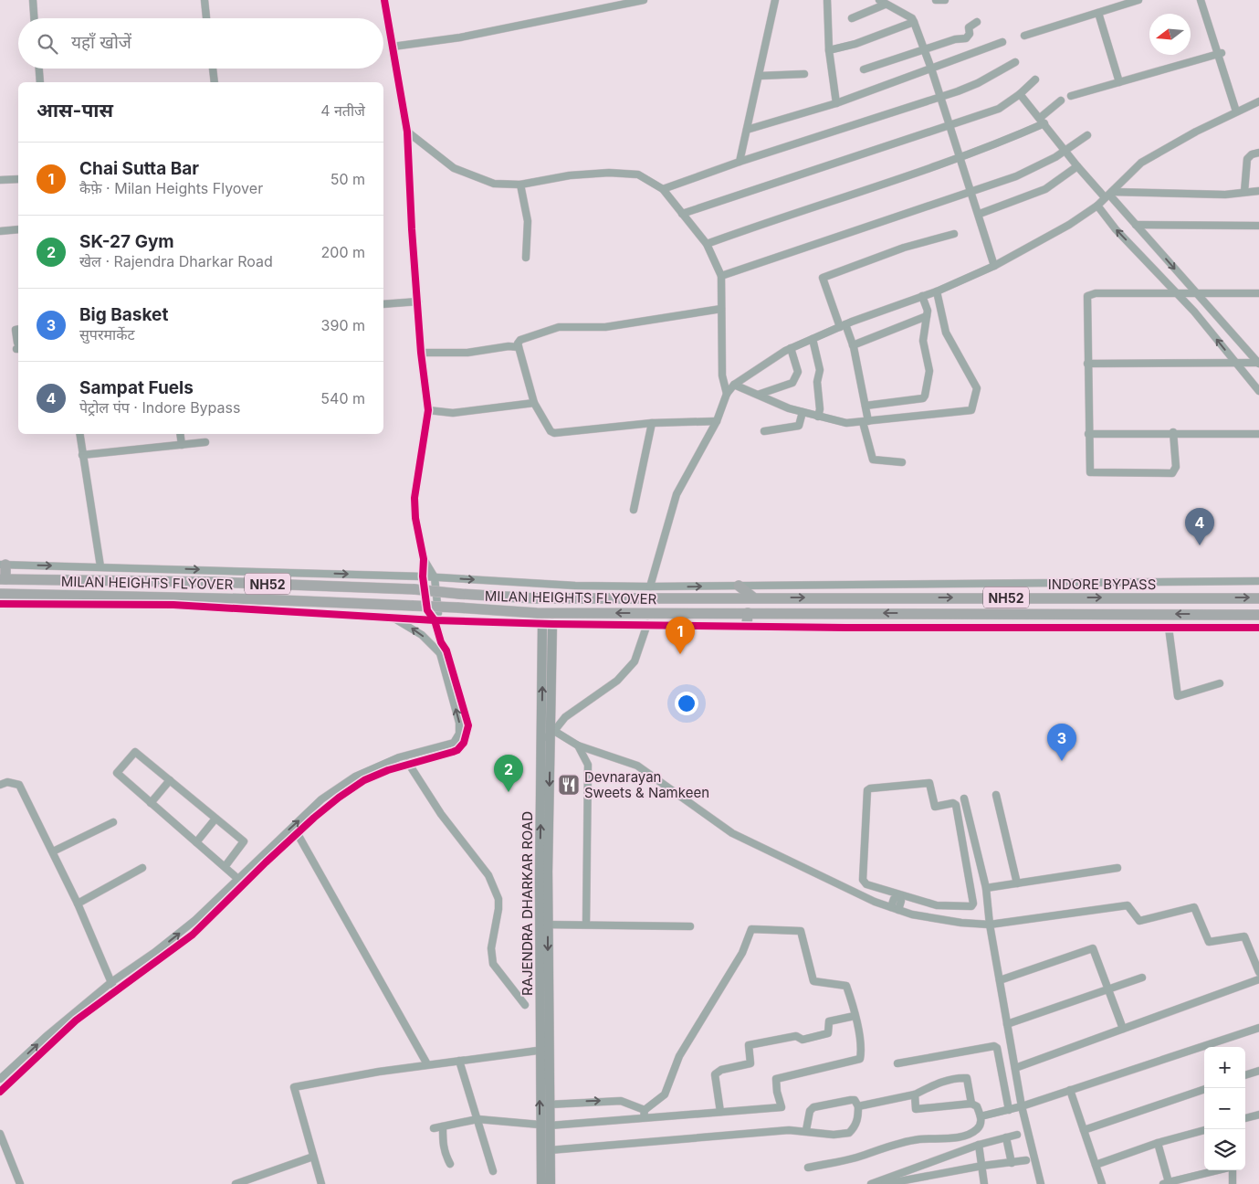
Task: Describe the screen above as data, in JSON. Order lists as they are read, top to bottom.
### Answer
{
  "streets": {
    "highway": ["MILAN HEIGHTS FLYOVER", "NH52", "INDORE BYPASS"],
    "main road": ["RAJENDRA DHARKAR ROAD"]
  },
  "crossings": [
    ["MILAN HEIGHTS FLYOVER", "INDORE BYPASS"]
  ],
  "one_way": ["INDORE BYPASS"],
  "places": {
    "restaurant": ["Devnarayan Sweets & Namkeen"]
  },
  "north": "left",
  "page": {
    "search": "यहाँ खोजें",
    "heading": ["आस-पास", "4 नतीजे"],
    "list": [
      {
        "mark": "1",
        "name": "Chai Sutta Bar",
        "note": "कैफ़े · Milan Heights Flyover",
        "value": "50 m"
      },
      {
        "mark": "2",
        "name": "SK-27 Gym",
        "note": "खेल · Rajendra Dharkar Road",
        "value": "200 m"
      },
      {
        "mark": "3",
        "name": "Big Basket",
        "note": "सुपरमार्केट",
        "value": "390 m"
      },
      {
        "mark": "4",
        "name": "Sampat Fuels",
        "note": "पेट्रोल पंप · Indore Bypass",
        "value": "540 m"
      }
    ],
    "pins": [
      "4",
      "1",
      "3",
      "2"
    ],
    "map_buttons": ["+", "−"]
  }
}
